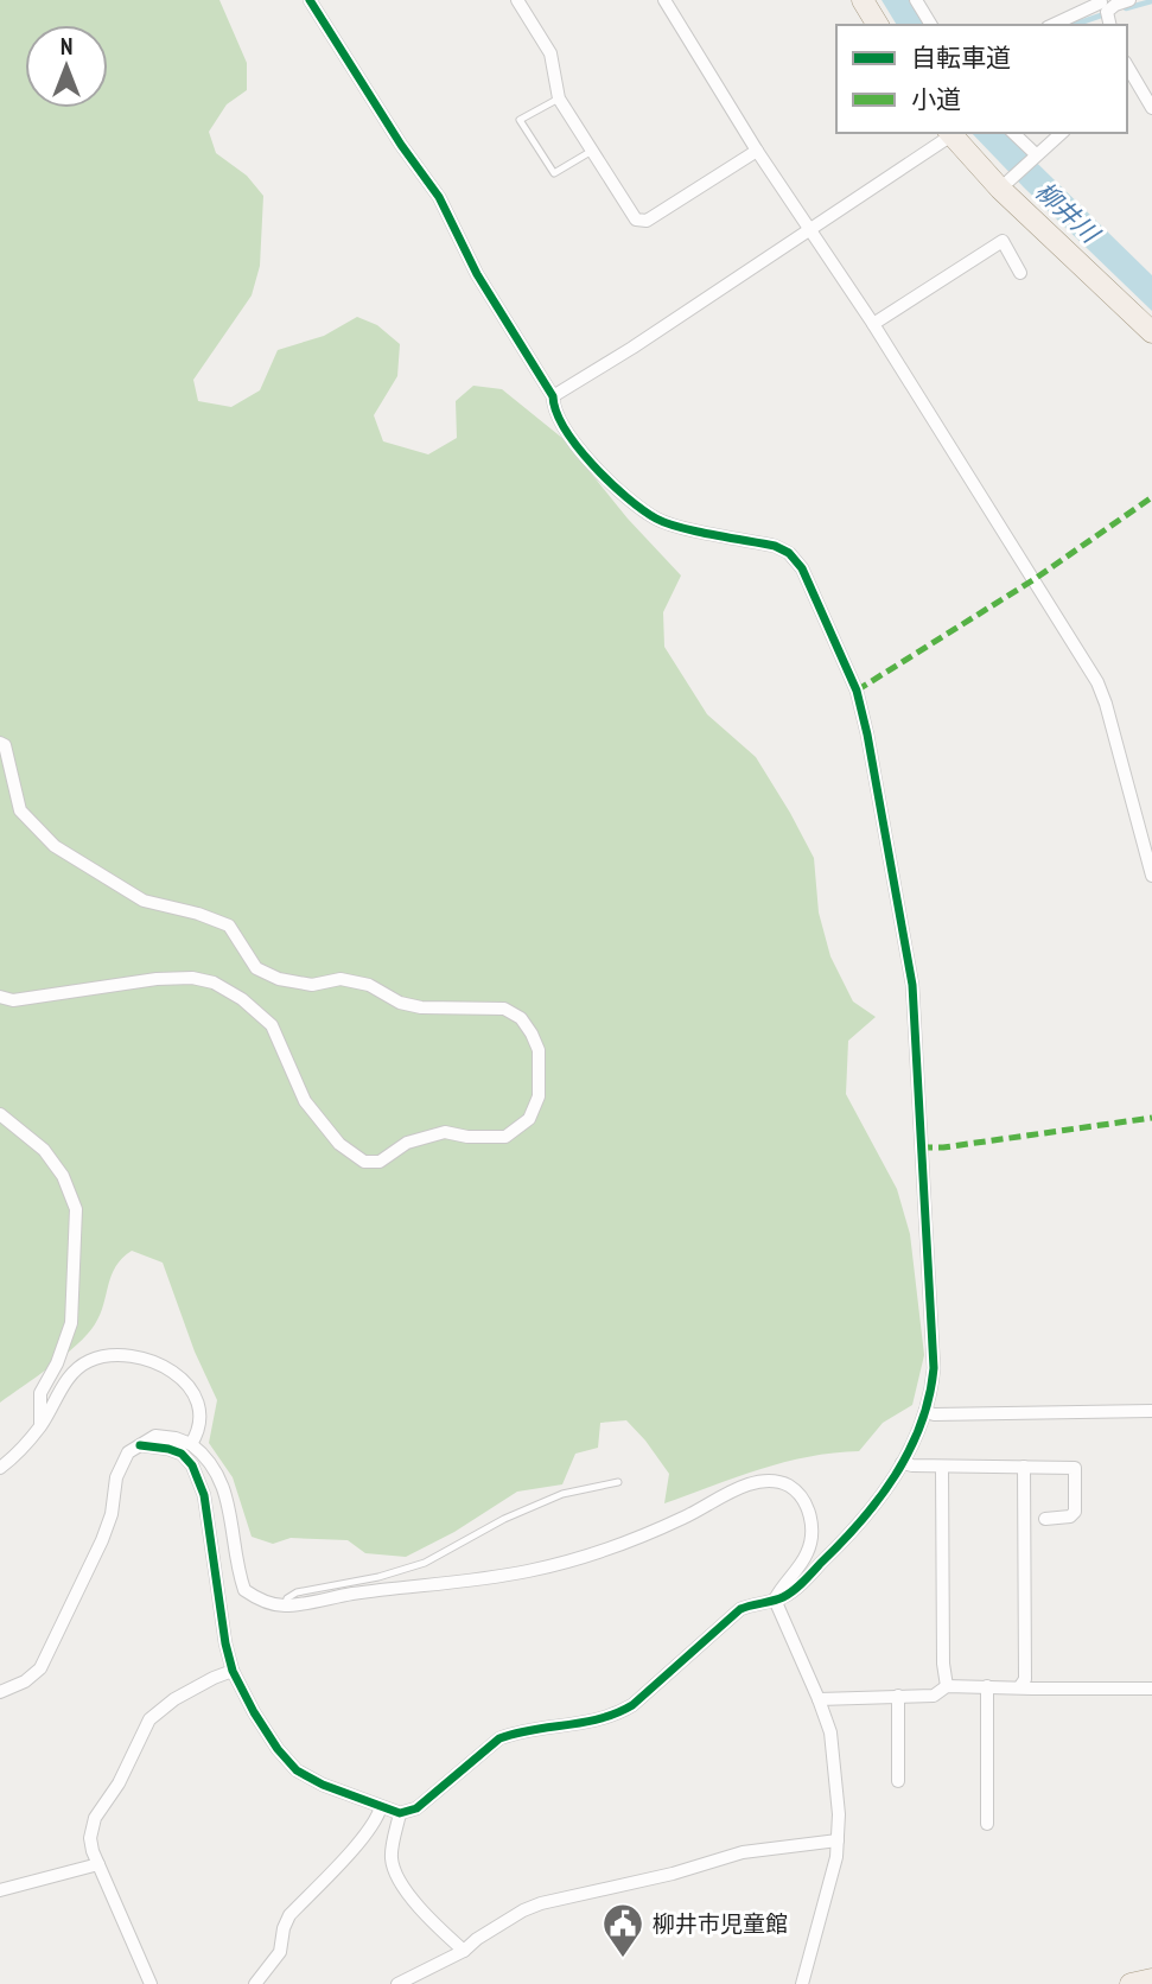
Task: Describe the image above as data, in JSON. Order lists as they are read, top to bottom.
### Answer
{
  "water": ["柳井川"],
  "places": {
    "public building": ["柳井市児童館"]
  },
  "legend": ["自転車道", "小道"],
  "north": "top"
}
